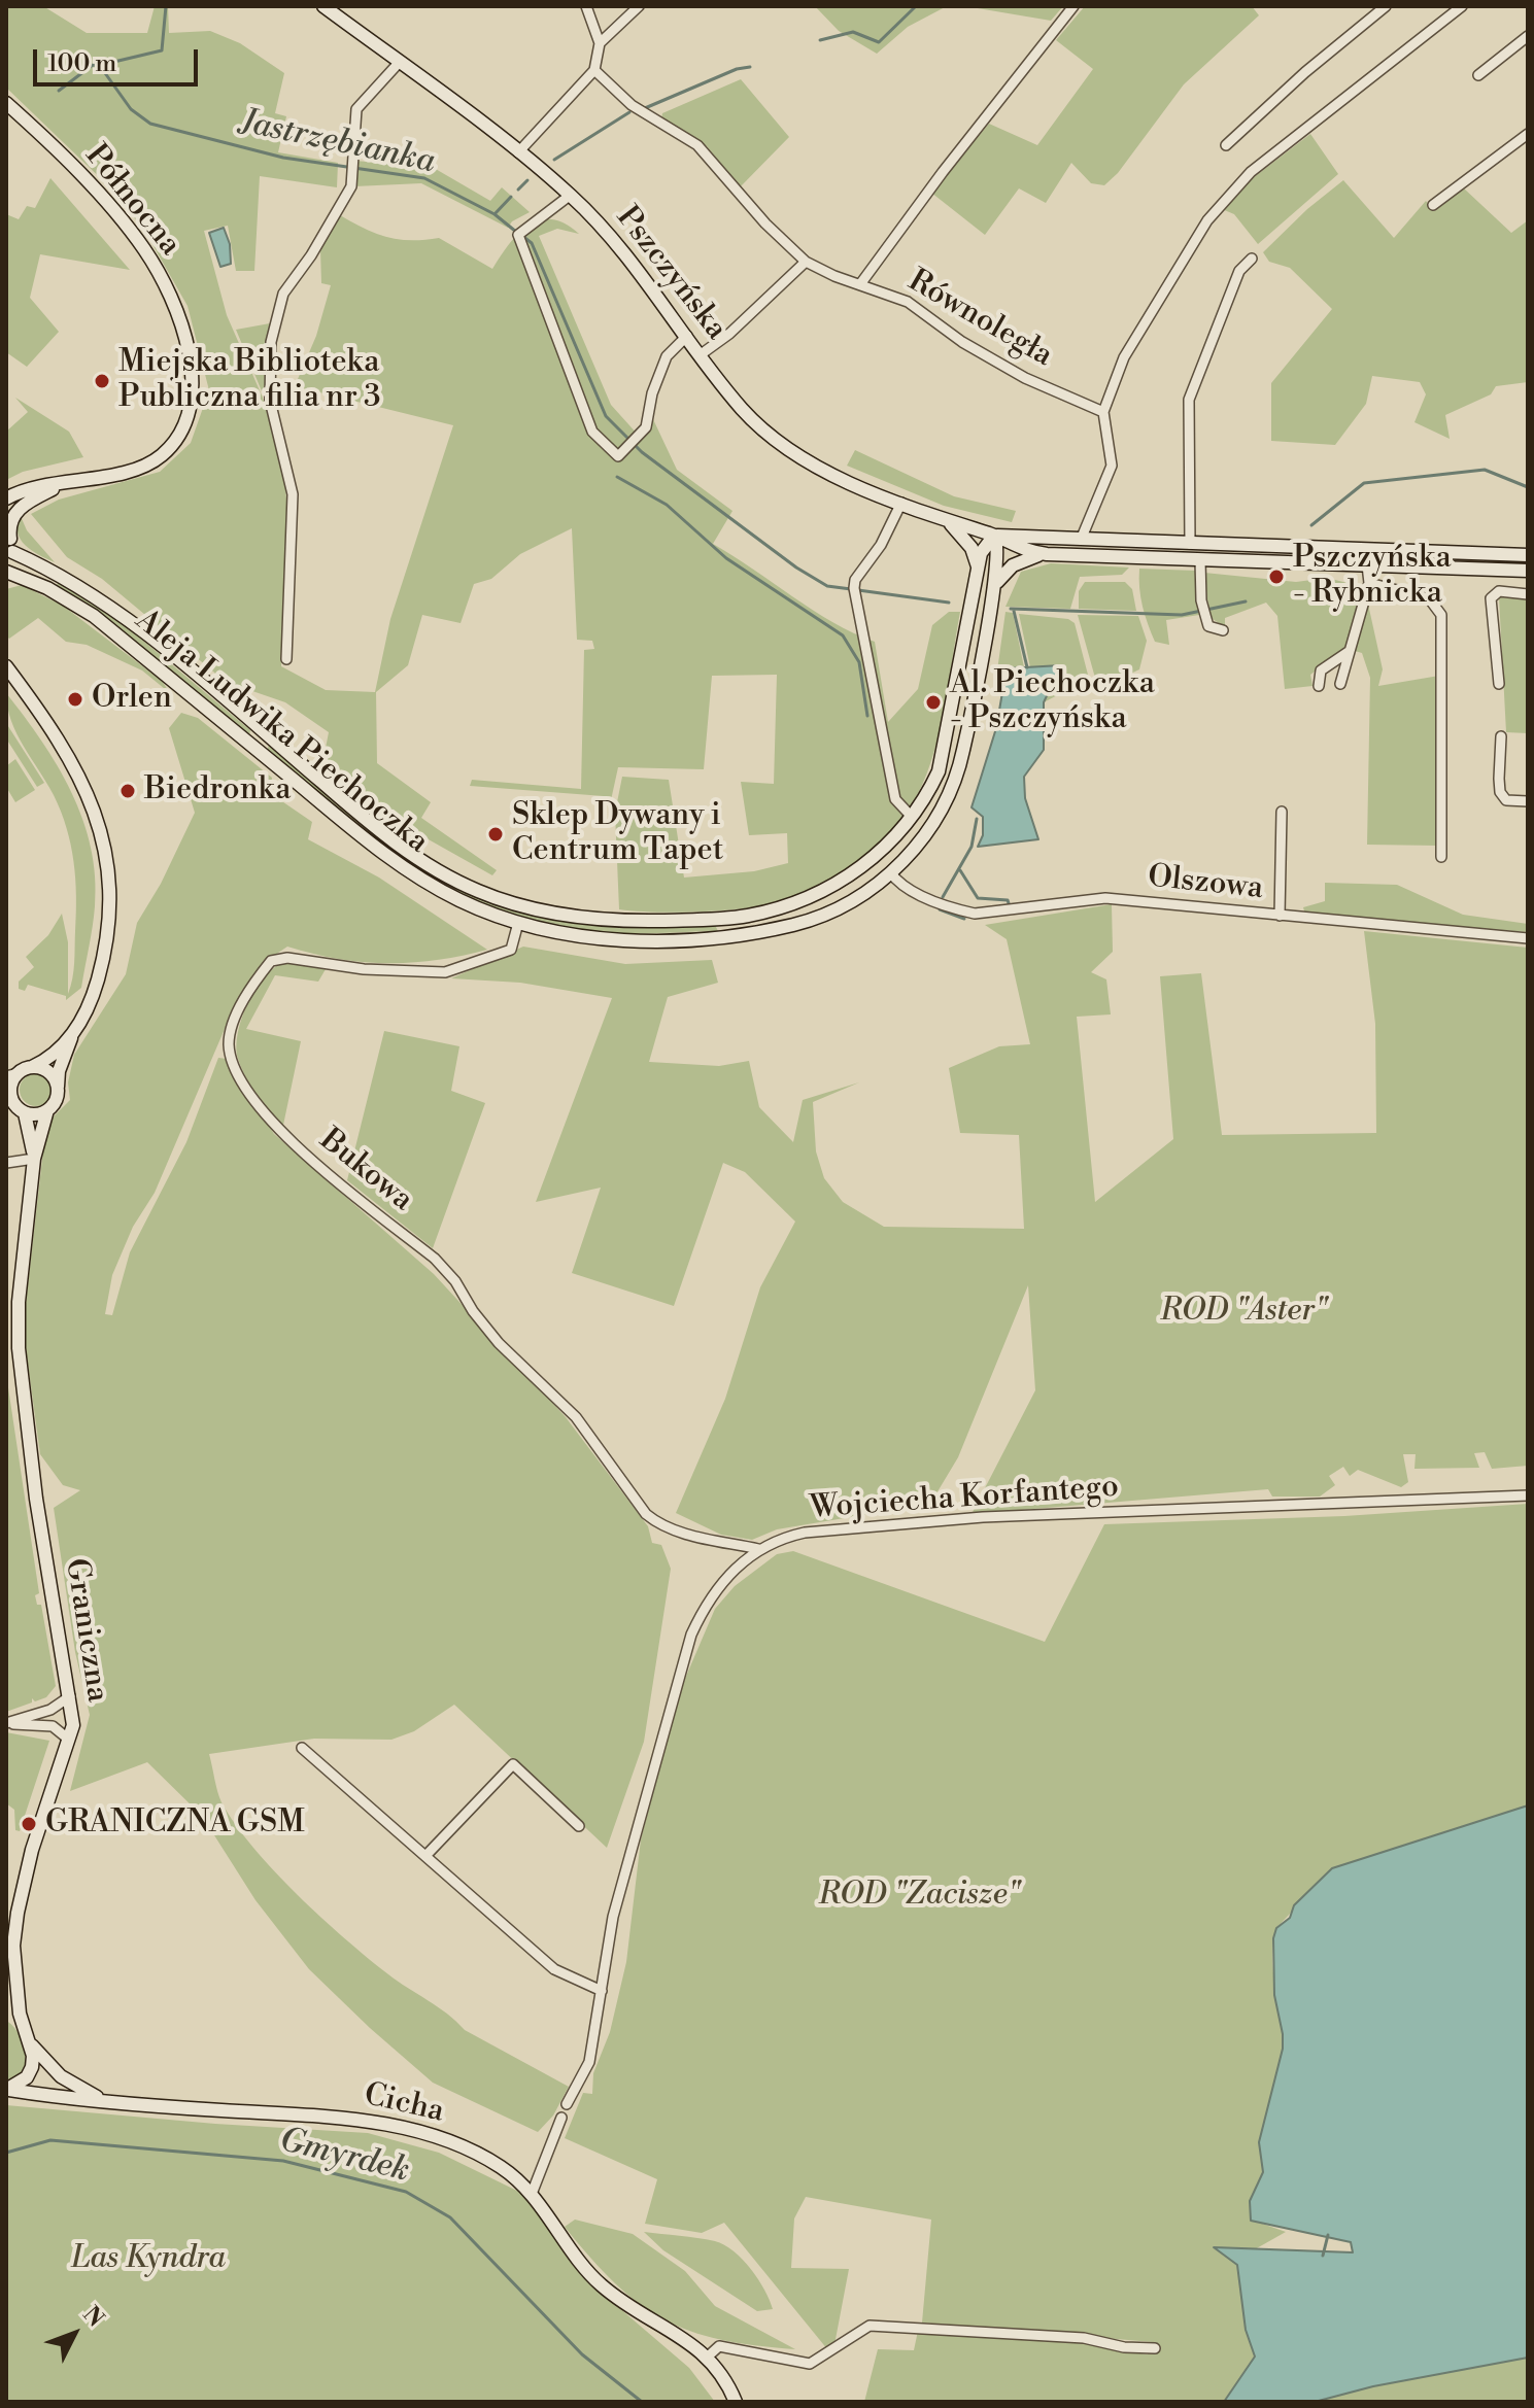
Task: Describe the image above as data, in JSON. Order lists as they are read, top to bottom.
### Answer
{
  "streets": {
    "street": [
      "Północna",
      "Pszczyńska",
      "Równoległa",
      "Aleja Ludwika Piechoczka",
      "Olszowa",
      "Bukowa",
      "Wojciecha Korfantego",
      "Graniczna",
      "Cicha"
    ]
  },
  "crossings": [
    ["Pszczyńska", "Aleja Ludwika Piechoczka"],
    ["Aleja Ludwika Piechoczka", "Olszowa"],
    ["Aleja Ludwika Piechoczka", "Bukowa"],
    ["Bukowa", "Wojciecha Korfantego"],
    ["Graniczna", "Cicha"]
  ],
  "water": ["Jastrzębianka", "Gmyrdek"],
  "parks": ["ROD \"Aster\"", "ROD \"Zacisze\"", "Las Kyndra"],
  "places": [
    "Miejska Biblioteka Publiczna filia nr 3",
    "Pszczyńska - Rybnicka",
    "Orlen",
    "Al. Piechoczka - Pszczyńska",
    "Biedronka",
    "Sklep Dywany i Centrum Tapet",
    "GRANICZNA GSM"
  ],
  "scale_bar": "100 m",
  "north": "top right"
}
